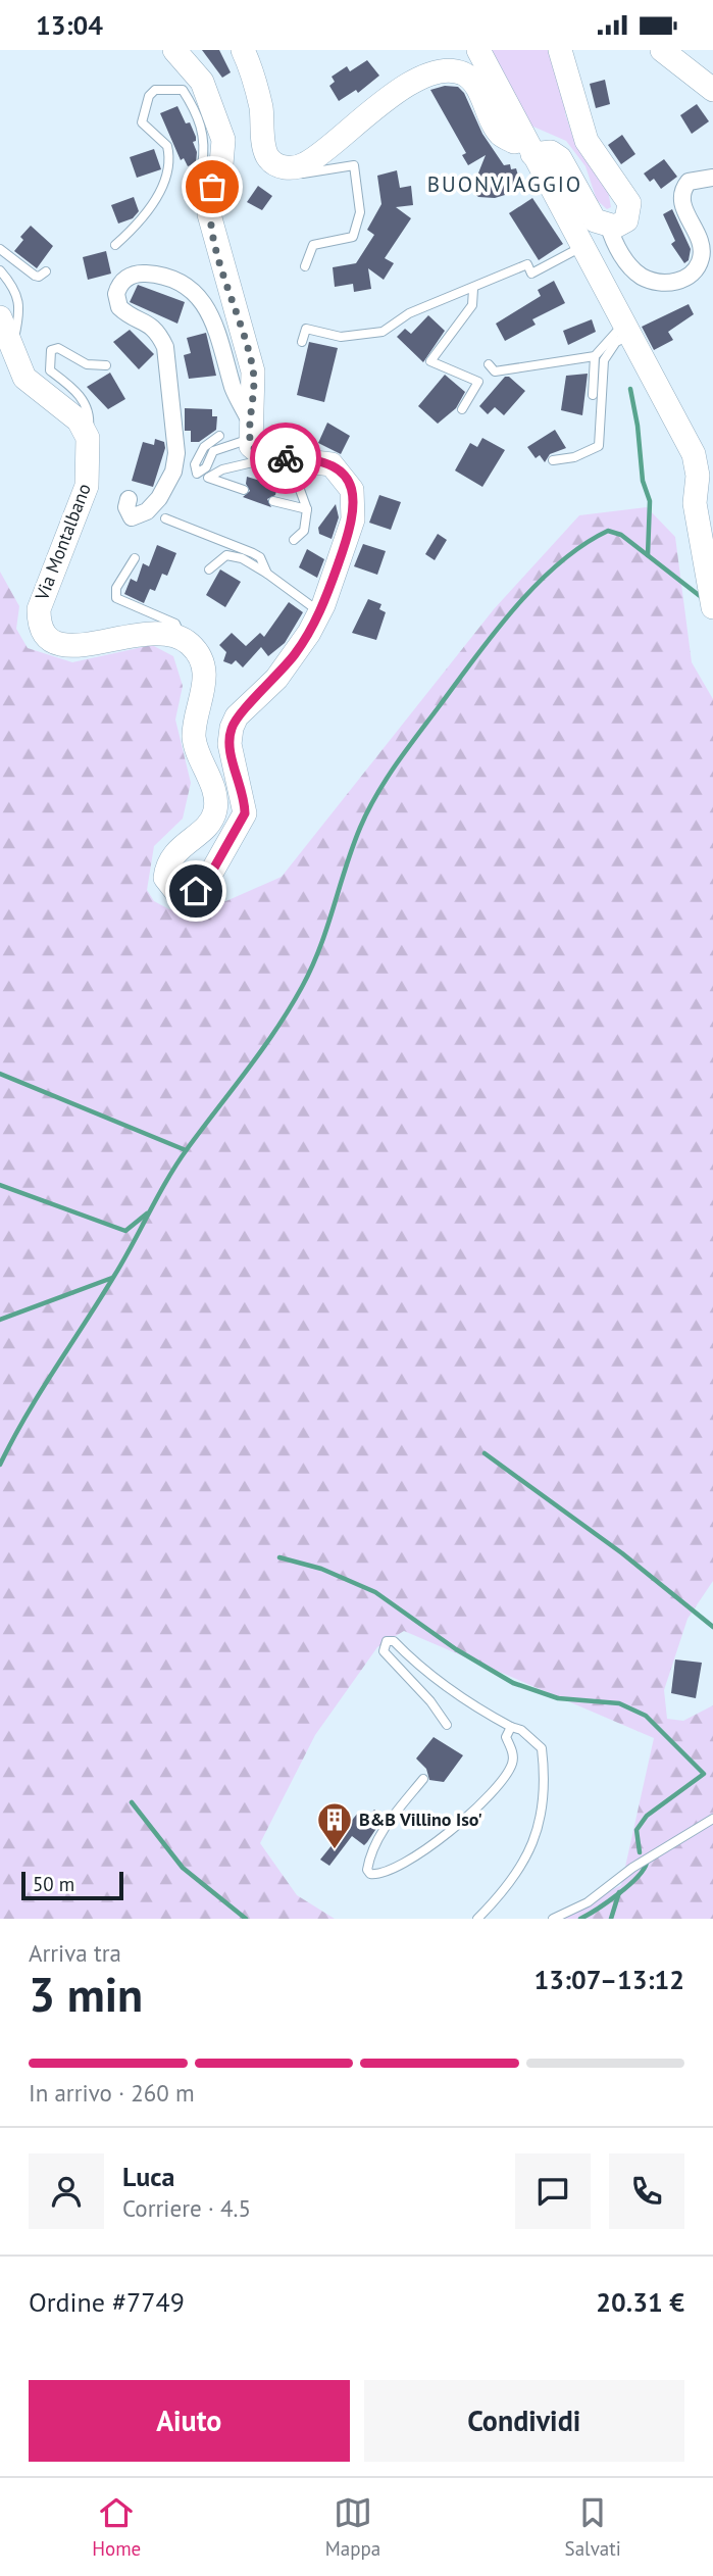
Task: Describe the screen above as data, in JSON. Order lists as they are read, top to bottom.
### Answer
{
  "streets": {
    "street": ["Via Montalbano"]
  },
  "districts": ["BUONVIAGGIO"],
  "places": {
    "building": ["B&B Villino Iso'"]
  },
  "scale_bar": "50 m",
  "page": {
    "status": "13:04",
    "scale": "50 m",
    "heading": ["3 min", "Arriva tra", "13:07–13:12"],
    "panel": [
      "Luca",
      "Corriere · 4.5",
      "Ordine #7749",
      "20.31 €"
    ],
    "bar": "In arrivo · 260 m",
    "buttons": ["Aiuto", "Condividi"],
    "tabs": ["Home", "Mappa", "Salvati"]
  }
}
